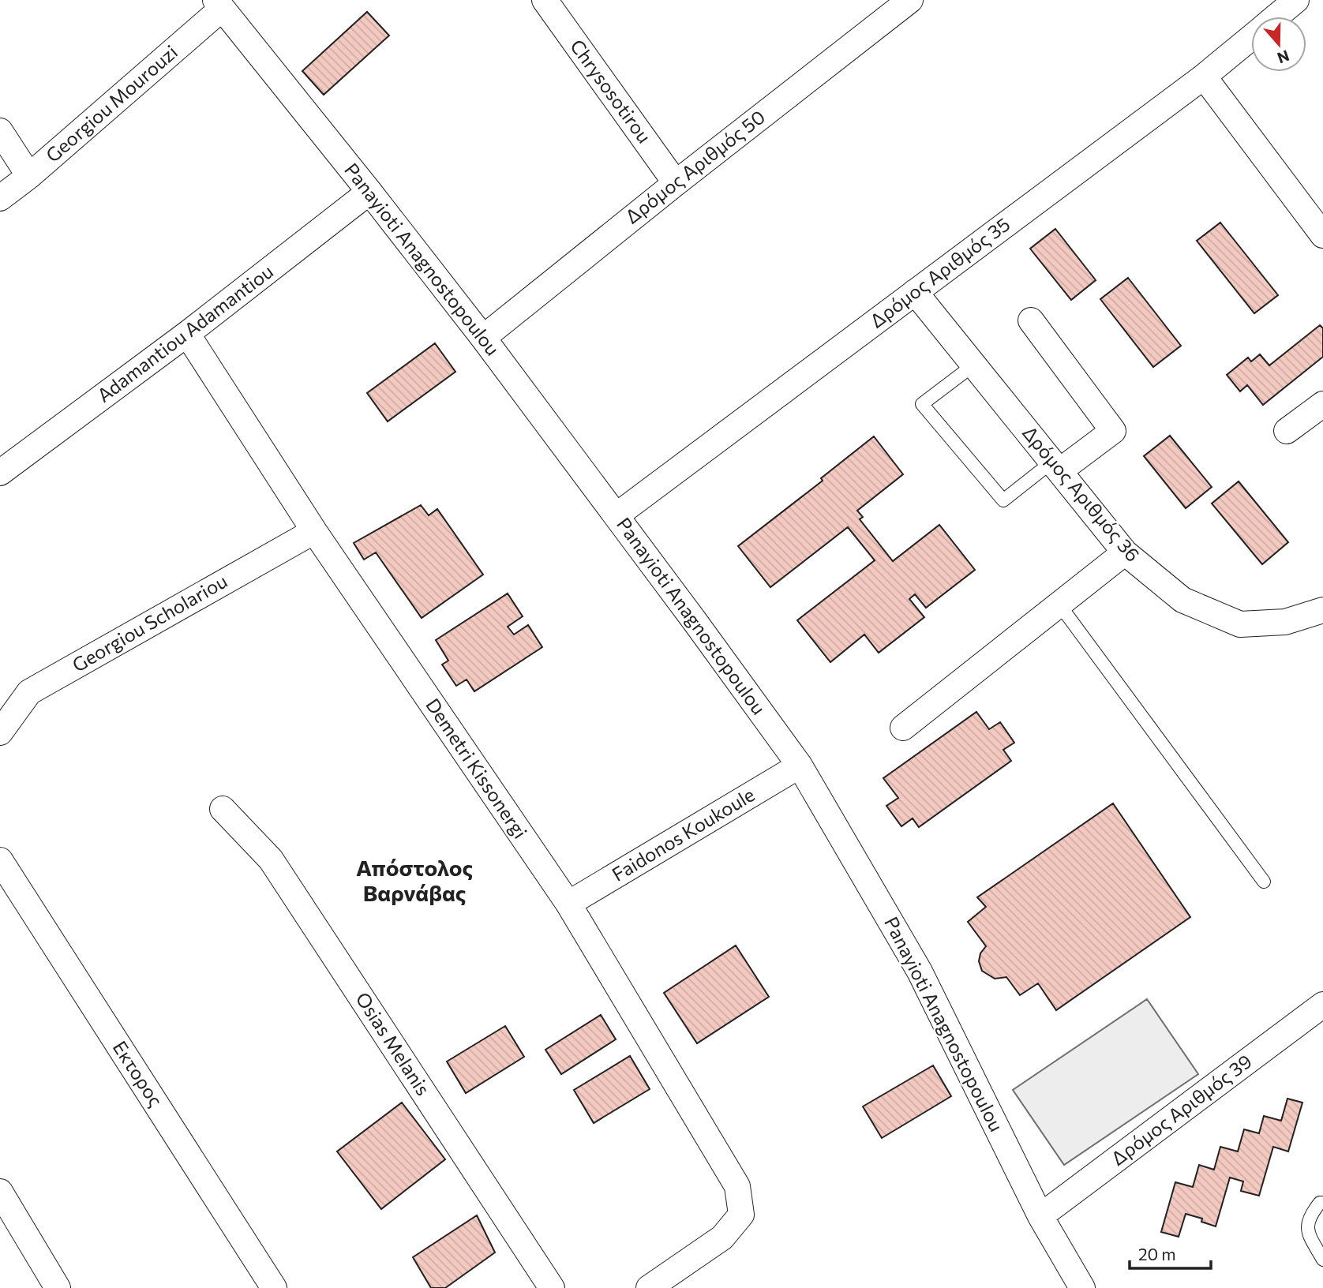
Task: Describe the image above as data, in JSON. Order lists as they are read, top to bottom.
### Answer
{
  "streets": {
    "street": [
      "Chrysosotirou",
      "Georgiou Mourouzi",
      "Δρόμος Αριθμός 50",
      "Panayioti Anagnostopoulou",
      "Δρόμος Αριθμός 35",
      "Adamantiou Adamantiou",
      "Δρόμος Αριθμός 36",
      "Georgiou Scholariou",
      "Demetri Kissonergi",
      "Faidonos Koukoule",
      "Osias Melanis",
      "Εκτορος",
      "Δρόμος Αριθμός 39"
    ]
  },
  "crossings": [
    ["Chrysosotirou", "Δρόμος Αριθμός 50"],
    ["Georgiou Mourouzi", "Panayioti Anagnostopoulou"],
    ["Δρόμος Αριθμός 50", "Panayioti Anagnostopoulou"],
    ["Panayioti Anagnostopoulou", "Δρόμος Αριθμός 35"],
    ["Panayioti Anagnostopoulou", "Adamantiou Adamantiou"],
    ["Panayioti Anagnostopoulou", "Faidonos Koukoule"],
    ["Panayioti Anagnostopoulou", "Δρόμος Αριθμός 39"],
    ["Δρόμος Αριθμός 35", "Δρόμος Αριθμός 36"],
    ["Adamantiou Adamantiou", "Demetri Kissonergi"],
    ["Georgiou Scholariou", "Demetri Kissonergi"],
    ["Demetri Kissonergi", "Faidonos Koukoule"]
  ],
  "districts": ["Απόστολος Βαρνάβας"],
  "scale_bar": "20 m",
  "north": "bottom"
}
